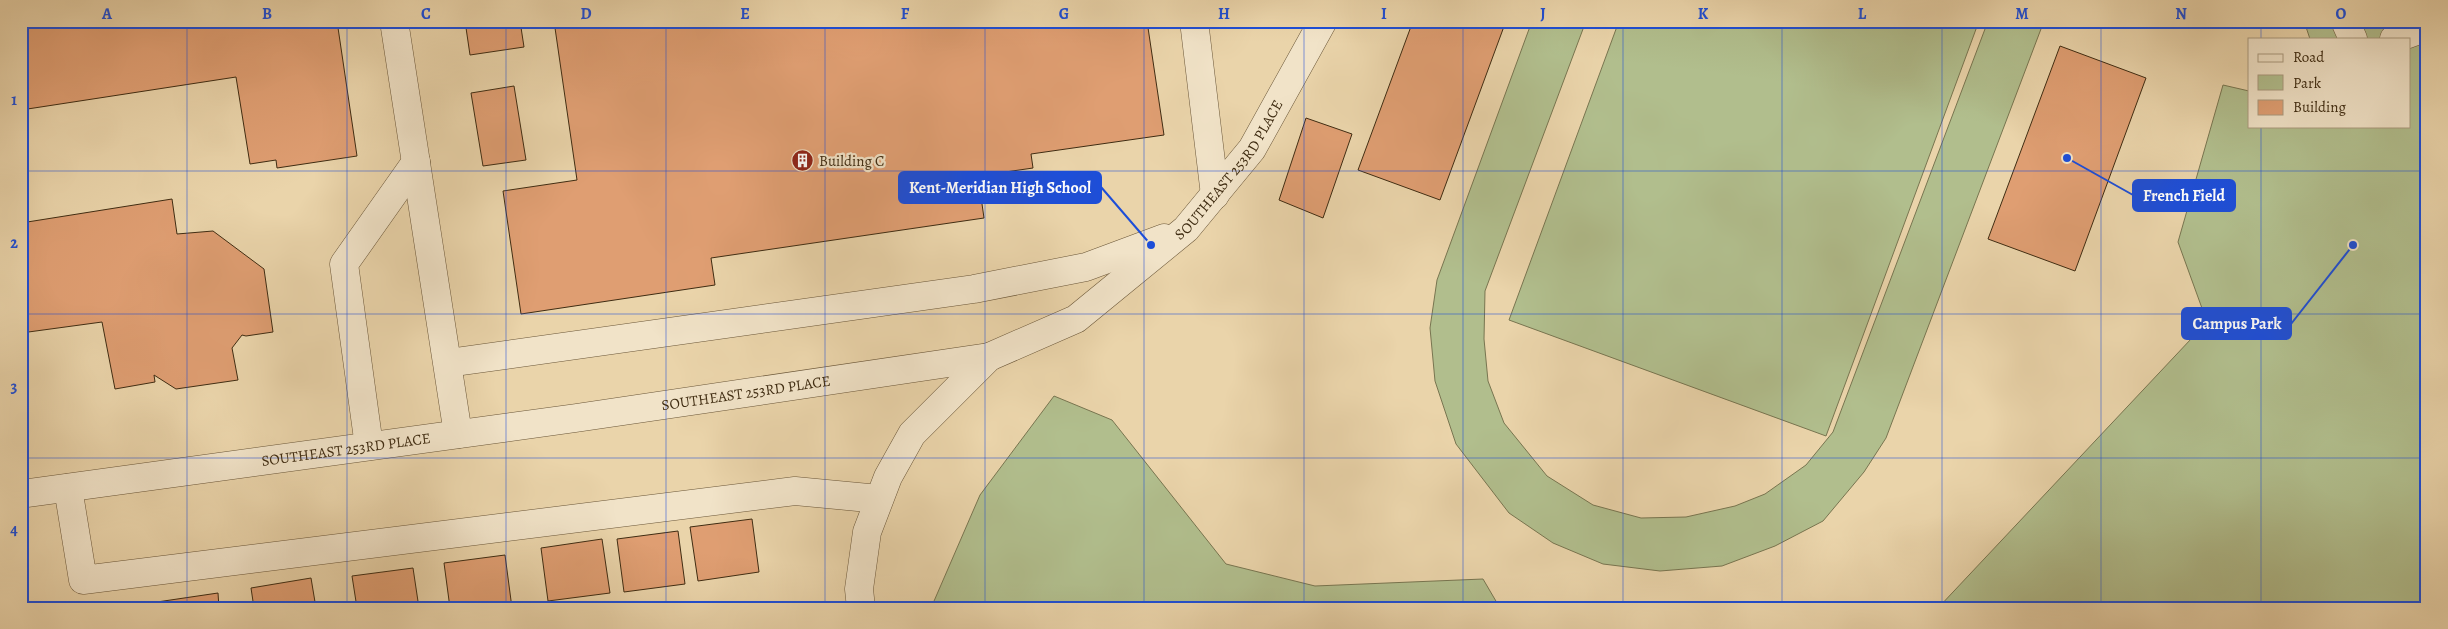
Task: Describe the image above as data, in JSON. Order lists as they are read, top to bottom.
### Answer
{
  "streets": {
    "street": ["SOUTHEAST 253RD PLACE"]
  },
  "places": {
    "other": ["French Field", "Kent-Meridian High School", "Campus Park"],
    "building": ["Building C"]
  },
  "legend": ["Road", "Park", "Building"],
  "grid": {
    "columns": [
      "A",
      "B",
      "C",
      "D",
      "E",
      "F",
      "G",
      "H",
      "I",
      "J",
      "K",
      "L",
      "M",
      "N",
      "O"
    ],
    "rows": [
      "1",
      "2",
      "3",
      "4"
    ]
  }
}
